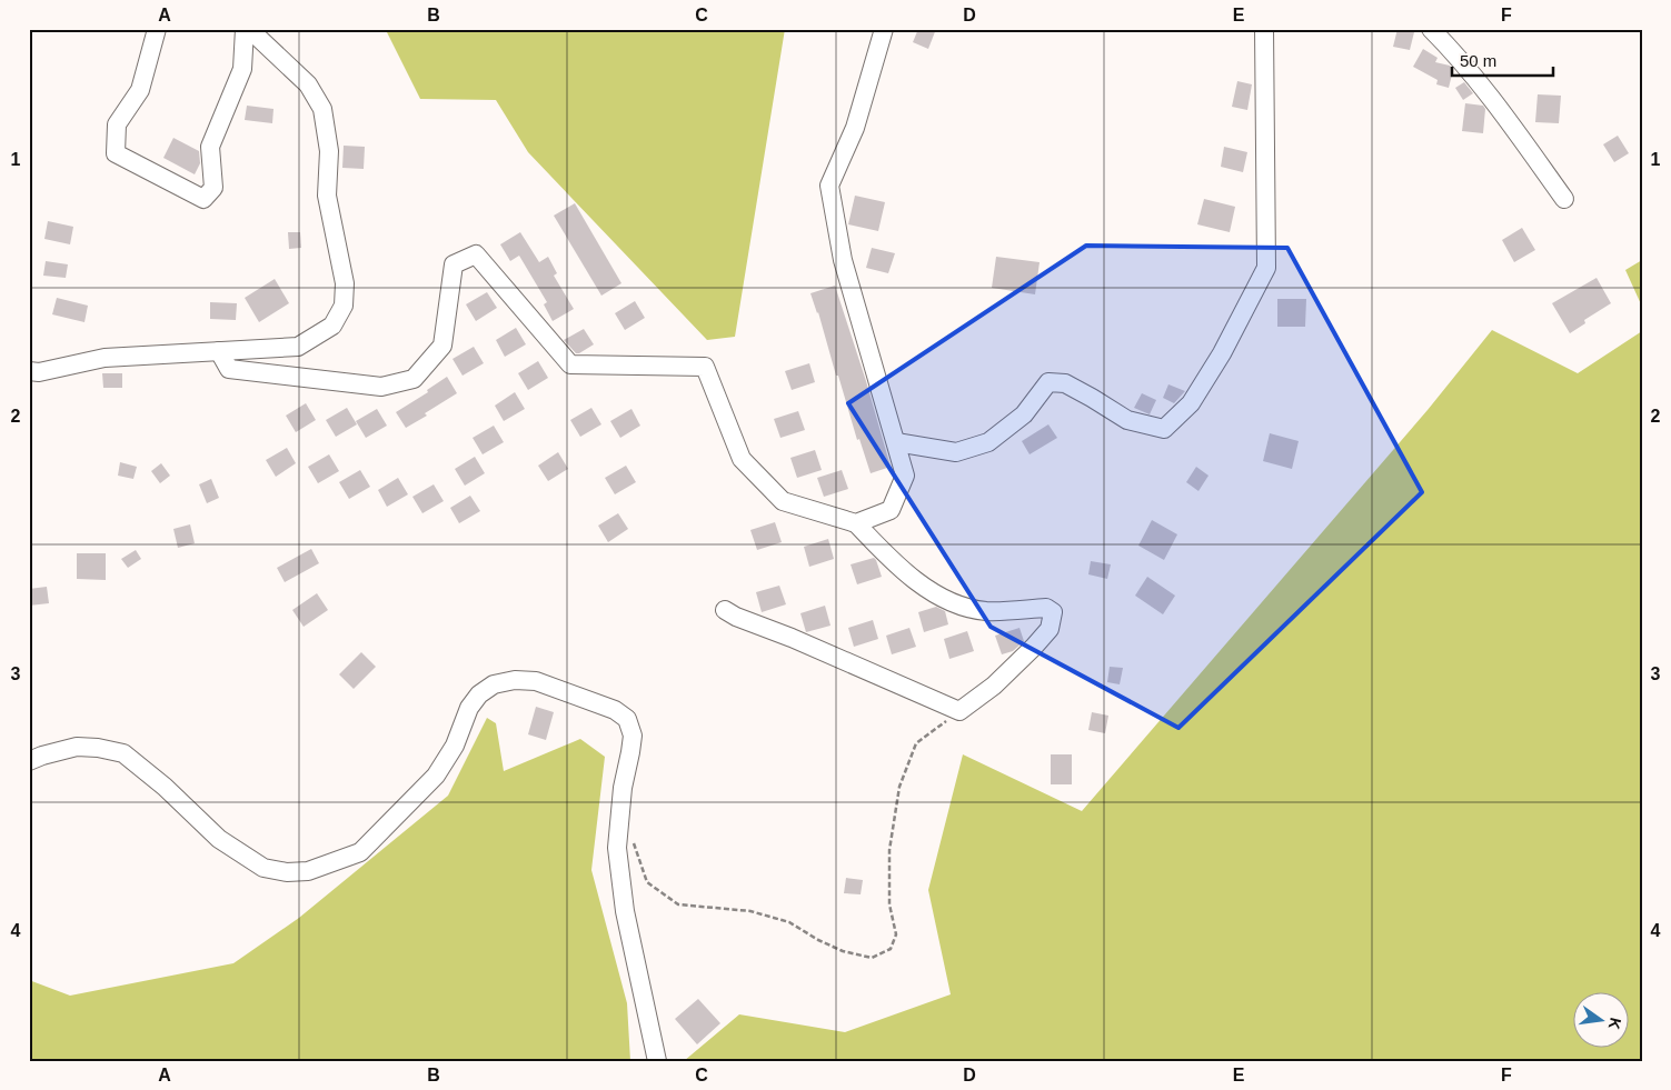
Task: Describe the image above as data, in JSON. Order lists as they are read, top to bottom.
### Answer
{
  "scale_bar": "50 m",
  "north": "right",
  "grid": {
    "columns": [
      "A",
      "B",
      "C",
      "D",
      "E",
      "F"
    ],
    "rows": [
      "1",
      "2",
      "3",
      "4"
    ]
  }
}
